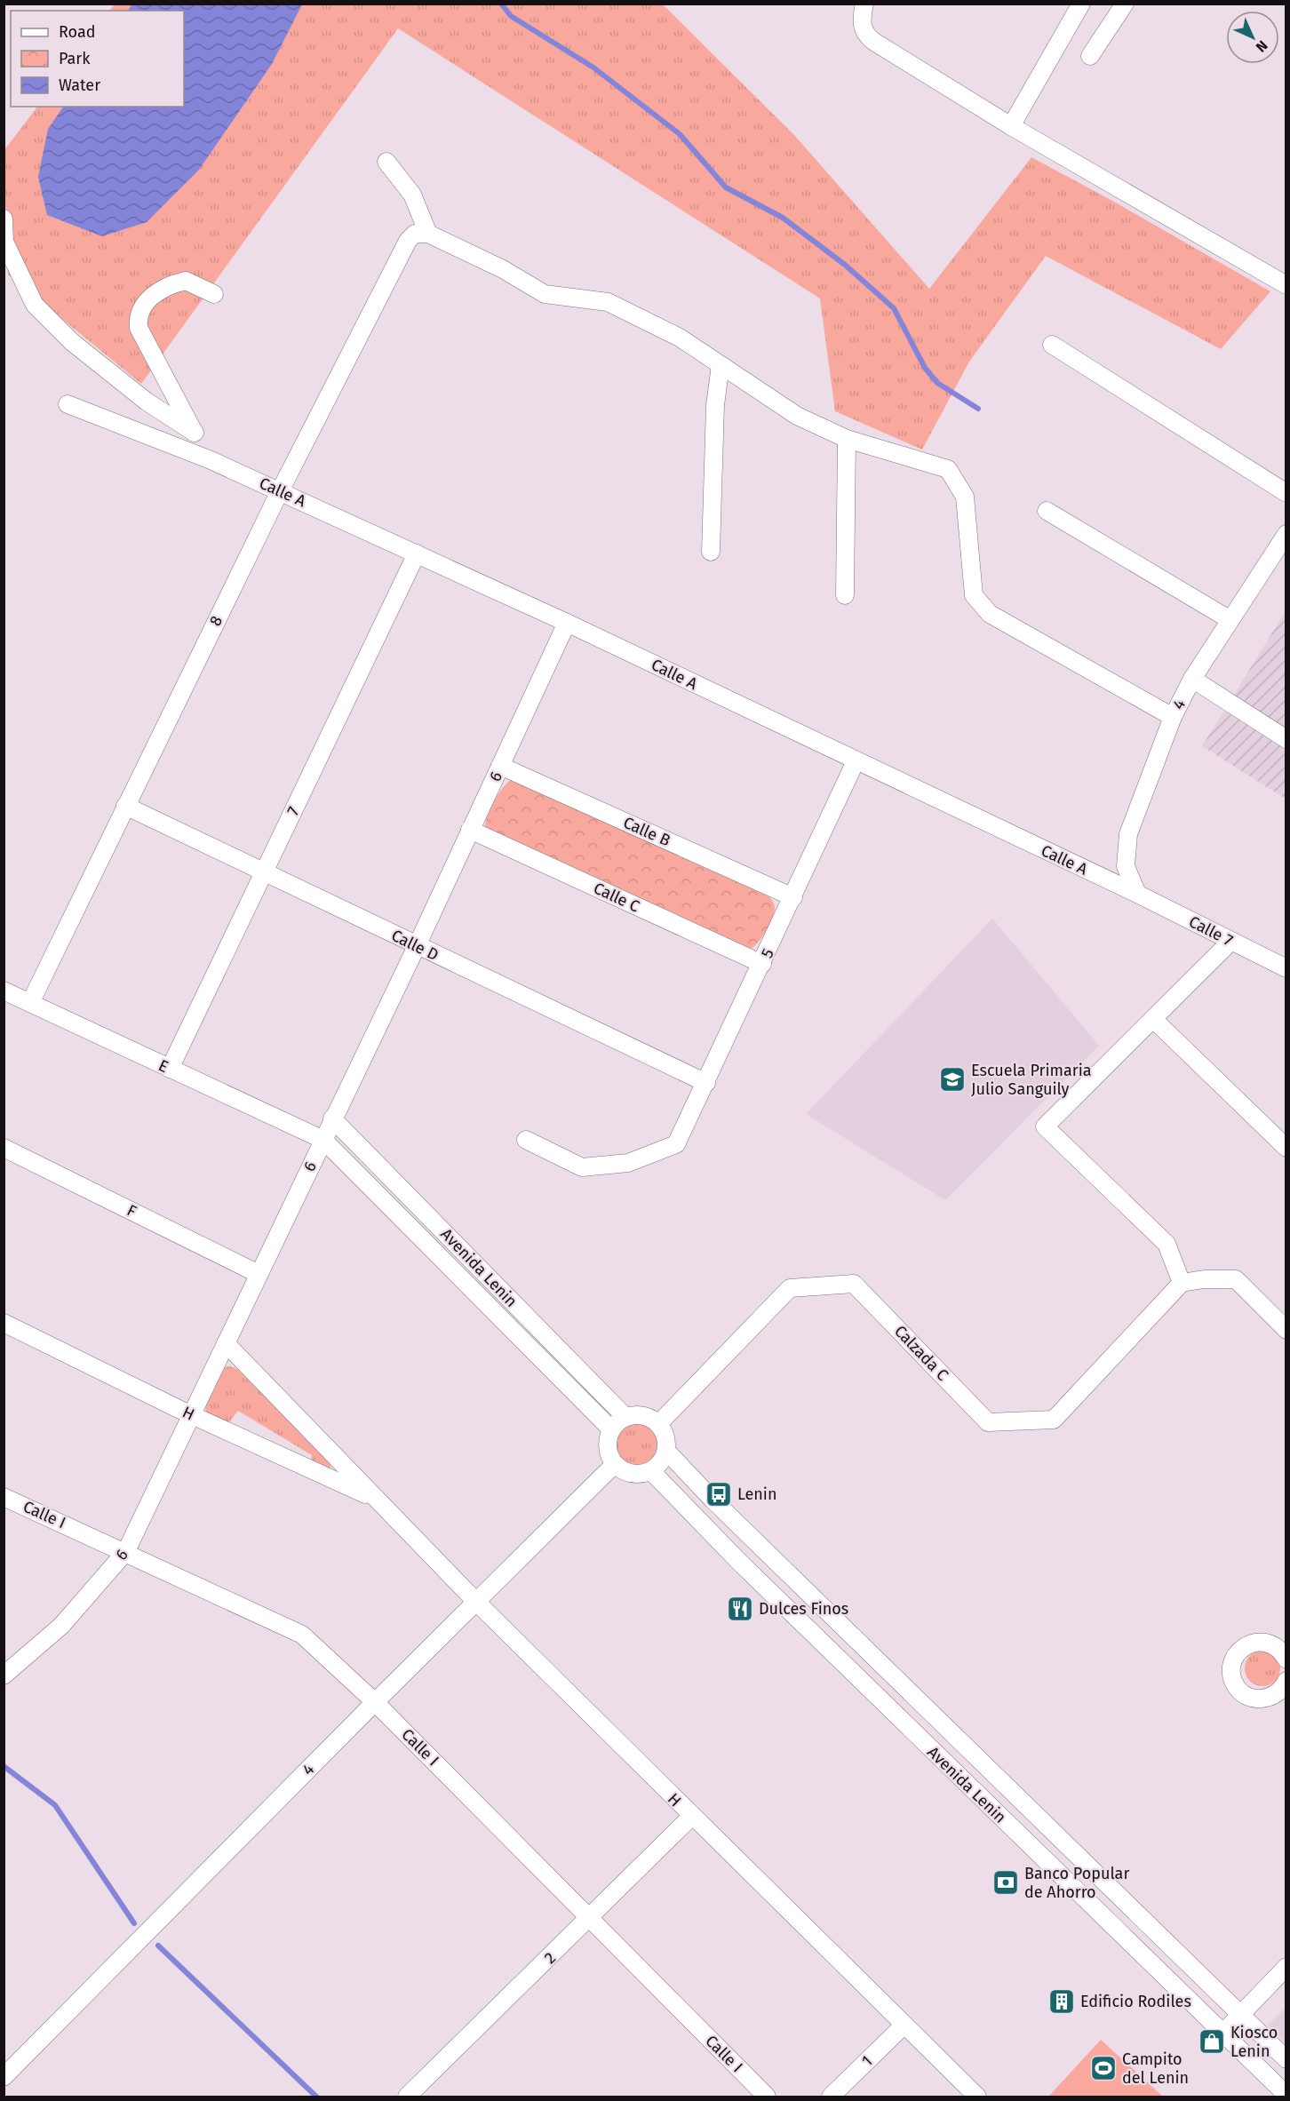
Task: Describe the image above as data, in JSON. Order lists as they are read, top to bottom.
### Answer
{
  "streets": {
    "street": [
      "Calle A",
      "8",
      "4",
      "6",
      "7",
      "Calle B",
      "Calle C",
      "Calle 7",
      "Calle D",
      "5",
      "E",
      "F",
      "Avenida Lenin",
      "Calzada C",
      "H",
      "Calle I",
      "2",
      "1"
    ]
  },
  "crossings": [
    ["Calle A", "8"],
    ["Calle A", "4"],
    ["Calle A", "6"],
    ["Calle A", "7"],
    ["Calle A", "Calle 7"],
    ["Calle A", "5"],
    ["8", "Calle D"],
    ["8", "E"],
    ["4", "Calle 7"],
    ["4", "Avenida Lenin"],
    ["4", "Calzada C"],
    ["4", "H"],
    ["4", "Calle I"],
    ["6", "Calle B"],
    ["6", "Calle C"],
    ["6", "Calle D"],
    ["6", "E"],
    ["6", "F"],
    ["6", "Avenida Lenin"],
    ["6", "H"],
    ["6", "Calle I"],
    ["7", "Calle D"],
    ["7", "E"],
    ["Calle B", "5"],
    ["Calle C", "5"],
    ["Calle D", "5"],
    ["E", "Avenida Lenin"],
    ["Avenida Lenin", "Calzada C"],
    ["H", "2"],
    ["H", "1"],
    ["Calle I", "2"]
  ],
  "places": {
    "school or university": ["Escuela Primaria Julio Sanguily"],
    "bus stop": ["Lenin"],
    "restaurant": ["Dulces Finos"],
    "bank": ["Banco Popular de Ahorro"],
    "building": ["Edificio Rodiles"],
    "shop": ["Kiosco Lenin"],
    "sports": ["Campito del Lenin"]
  },
  "legend": ["Road", "Park", "Water"],
  "north": "bottom right"
}
